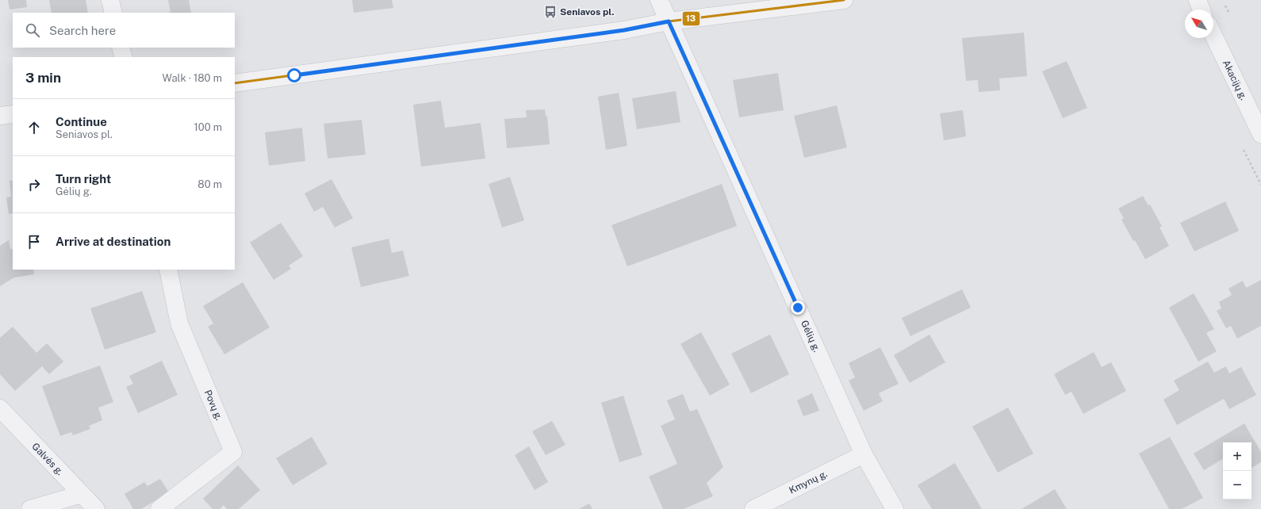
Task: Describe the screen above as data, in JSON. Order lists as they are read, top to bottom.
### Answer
{
  "streets": {
    "street": [
      "Akacijų g.",
      "Gėlių g.",
      "Povų g.",
      "Galvės g.",
      "Kmynų g."
    ]
  },
  "crossings": [
    ["Gėlių g.", "Kmynų g."]
  ],
  "places": {
    "bus stop": ["Seniavos pl."]
  },
  "lines": ["transit line 13"],
  "north": "top left",
  "page": {
    "search": "Search here",
    "heading": ["3 min", "Walk · 180 m"],
    "list": [
      ["Continue", "Seniavos pl.", "100 m"],
      ["Turn right", "Gėlių g.", "80 m"],
      "Arrive at destination"
    ],
    "map_buttons": ["+", "−"]
  }
}
